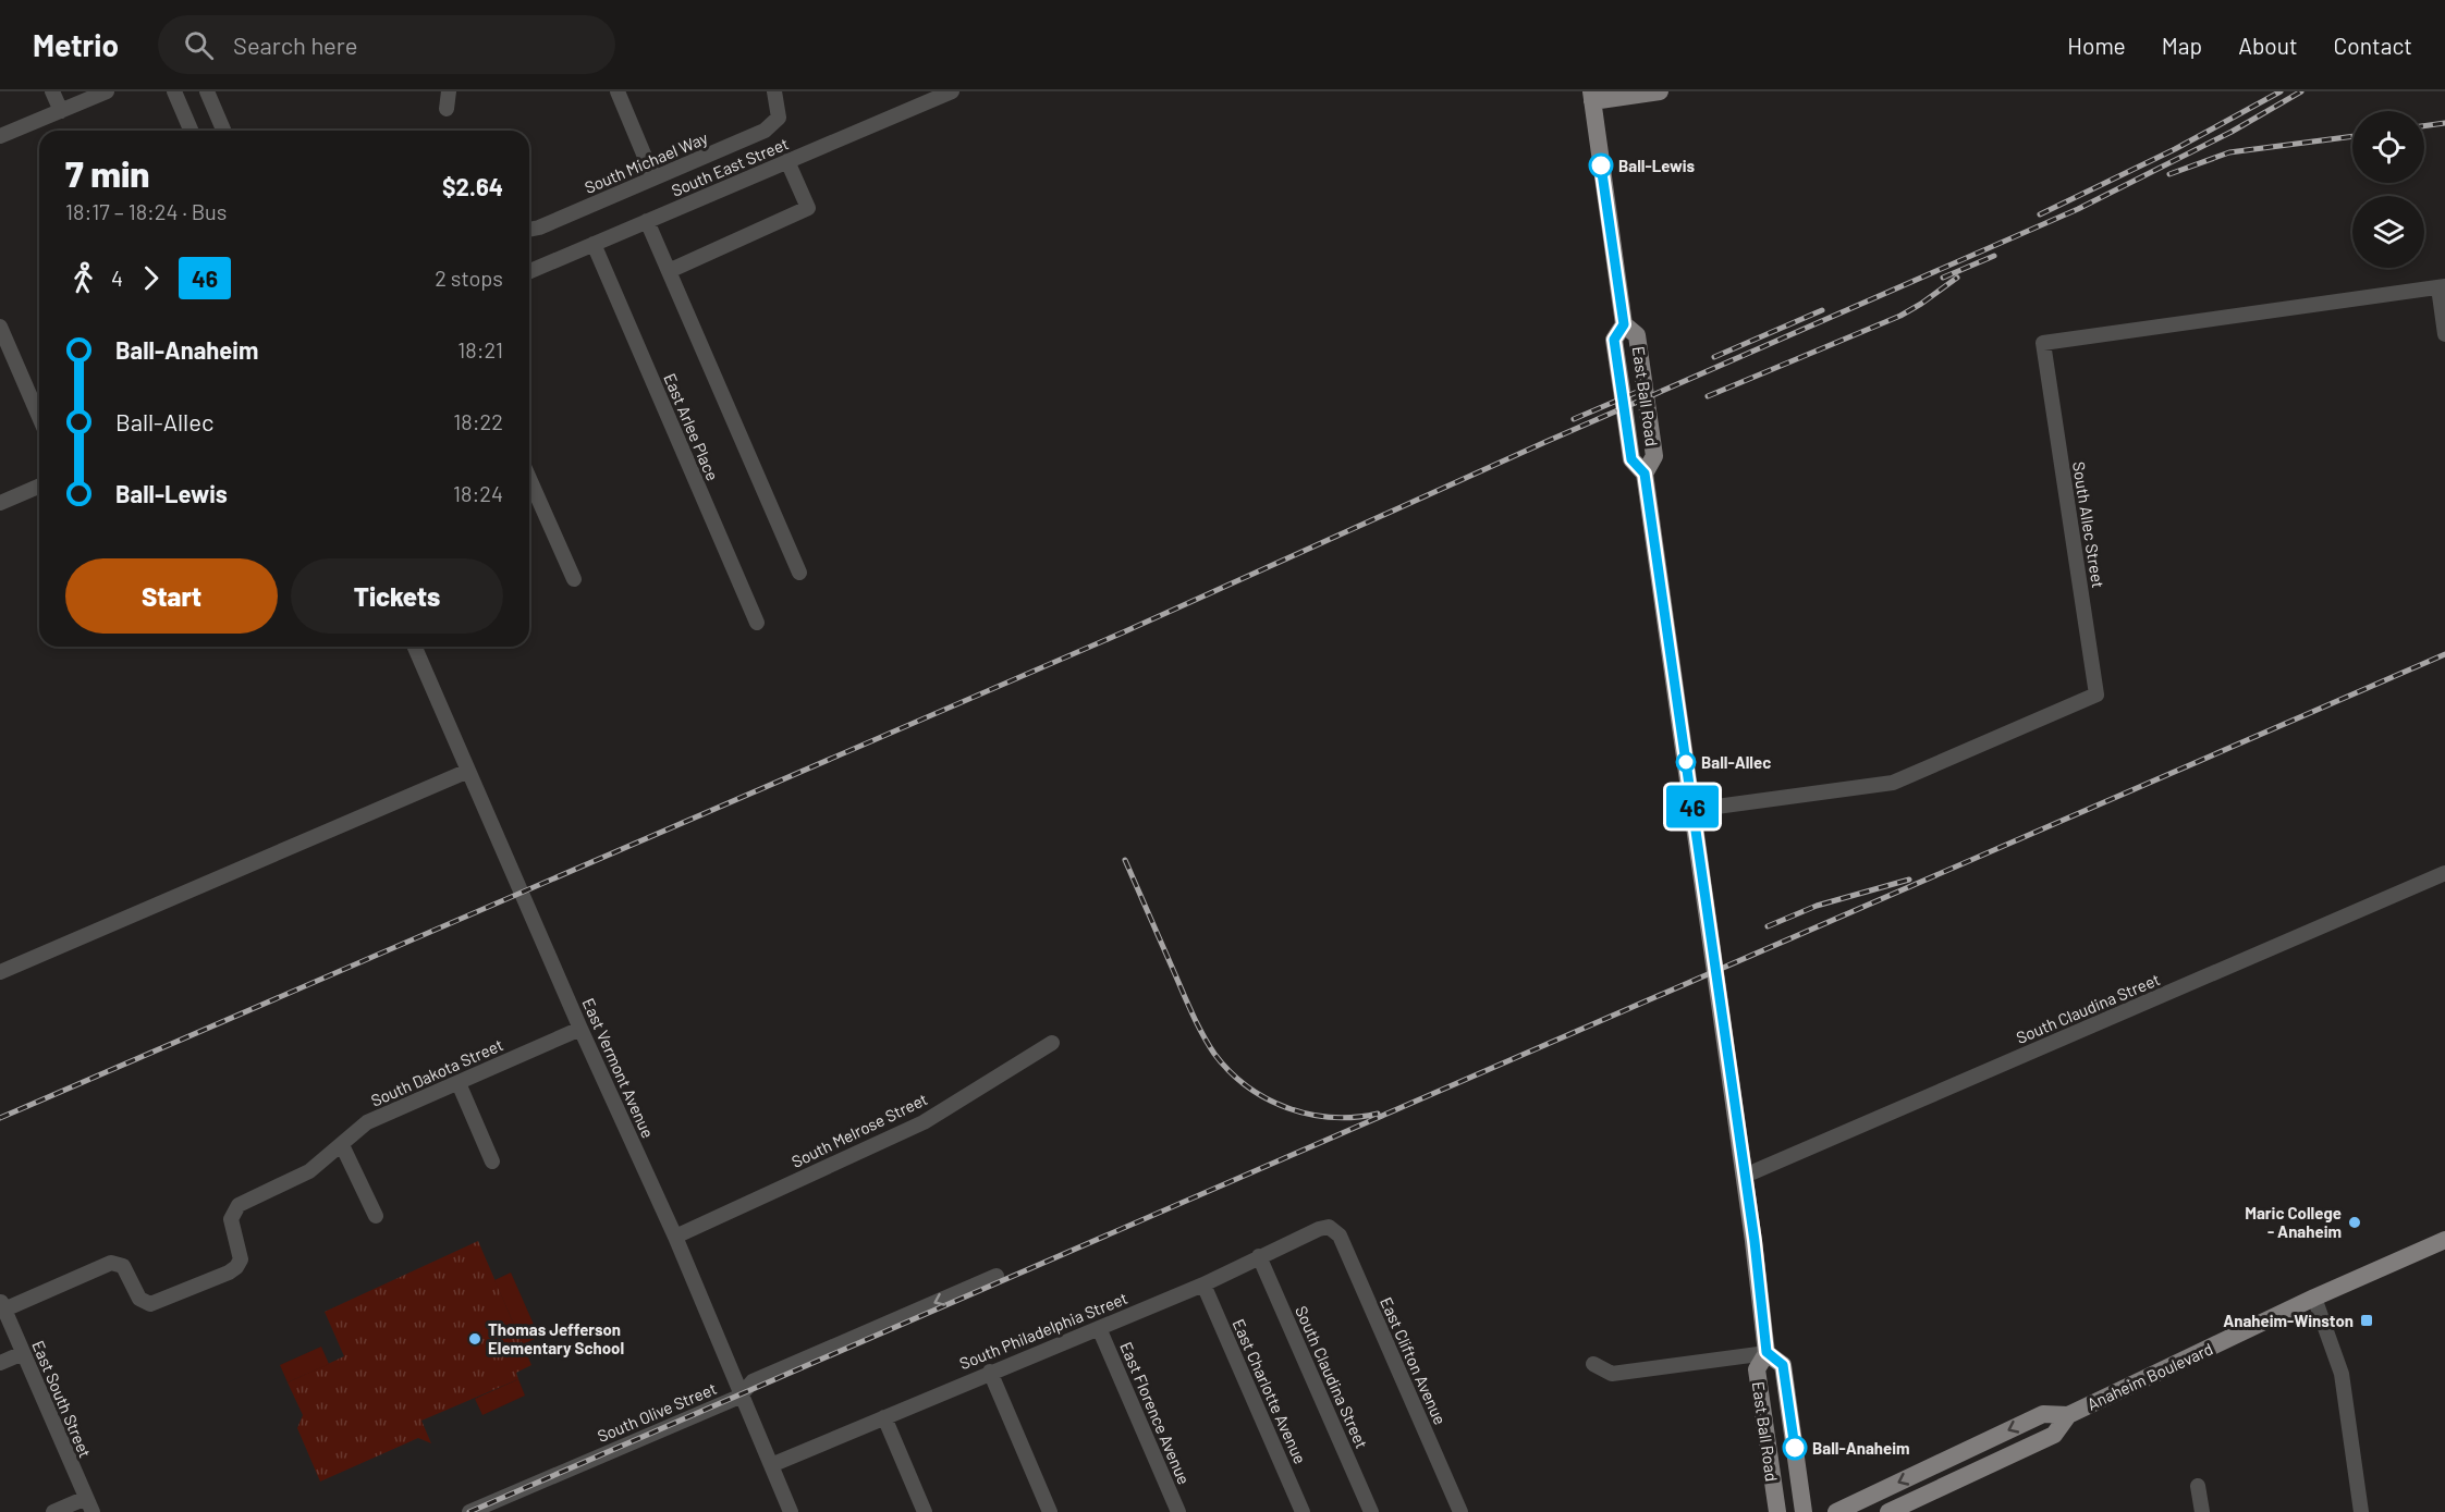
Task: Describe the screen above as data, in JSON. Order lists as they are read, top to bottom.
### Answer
{
  "streets": {
    "main road": ["East Ball Road", "Anaheim Boulevard"],
    "street": [
      "South Michael Way",
      "South East Street",
      "East Arlee Place",
      "South Allec Street",
      "South Claudina Street",
      "East Vermont Avenue",
      "South Dakota Street",
      "South Melrose Street",
      "South Philadelphia Street",
      "East Clifton Avenue",
      "East Charlotte Avenue",
      "East South Street",
      "South Olive Street",
      "East Florence Avenue"
    ]
  },
  "crossings": [
    ["South East Street", "East Arlee Place"],
    ["East Ball Road", "South Allec Street"],
    ["East Ball Road", "South Claudina Street"],
    ["South Claudina Street", "South Philadelphia Street"],
    ["East Vermont Avenue", "South Dakota Street"],
    ["East Vermont Avenue", "South Melrose Street"],
    ["East Vermont Avenue", "South Philadelphia Street"],
    ["East Vermont Avenue", "South Olive Street"],
    ["South Dakota Street", "East South Street"],
    ["South Philadelphia Street", "East Clifton Avenue"],
    ["South Philadelphia Street", "East Charlotte Avenue"],
    ["South Philadelphia Street", "East Florence Avenue"]
  ],
  "one_way": ["South Olive Street"],
  "places": {
    "other": [
      "Ball-Lewis",
      "Ball-Allec",
      "Maric College - Anaheim",
      "Thomas Jefferson Elementary School",
      "Ball-Anaheim"
    ],
    "transit": ["Anaheim-Winston"]
  },
  "lines": ["bus line 46"],
  "page": {
    "header": "Metrio",
    "search": "Search here",
    "nav": [
      "Home",
      "Map",
      "About",
      "Contact"
    ],
    "on_map": "46",
    "heading": ["7 min", "18:17 – 18:24 · Bus", "$2.64"],
    "legs": ["4", "46", "2 stops"],
    "list": [
      {
        "name": "Ball-Anaheim",
        "value": "18:21"
      },
      {
        "name": "Ball-Allec",
        "value": "18:22"
      },
      {
        "name": "Ball-Lewis",
        "value": "18:24"
      }
    ],
    "buttons": ["Start", "Tickets"]
  }
}
